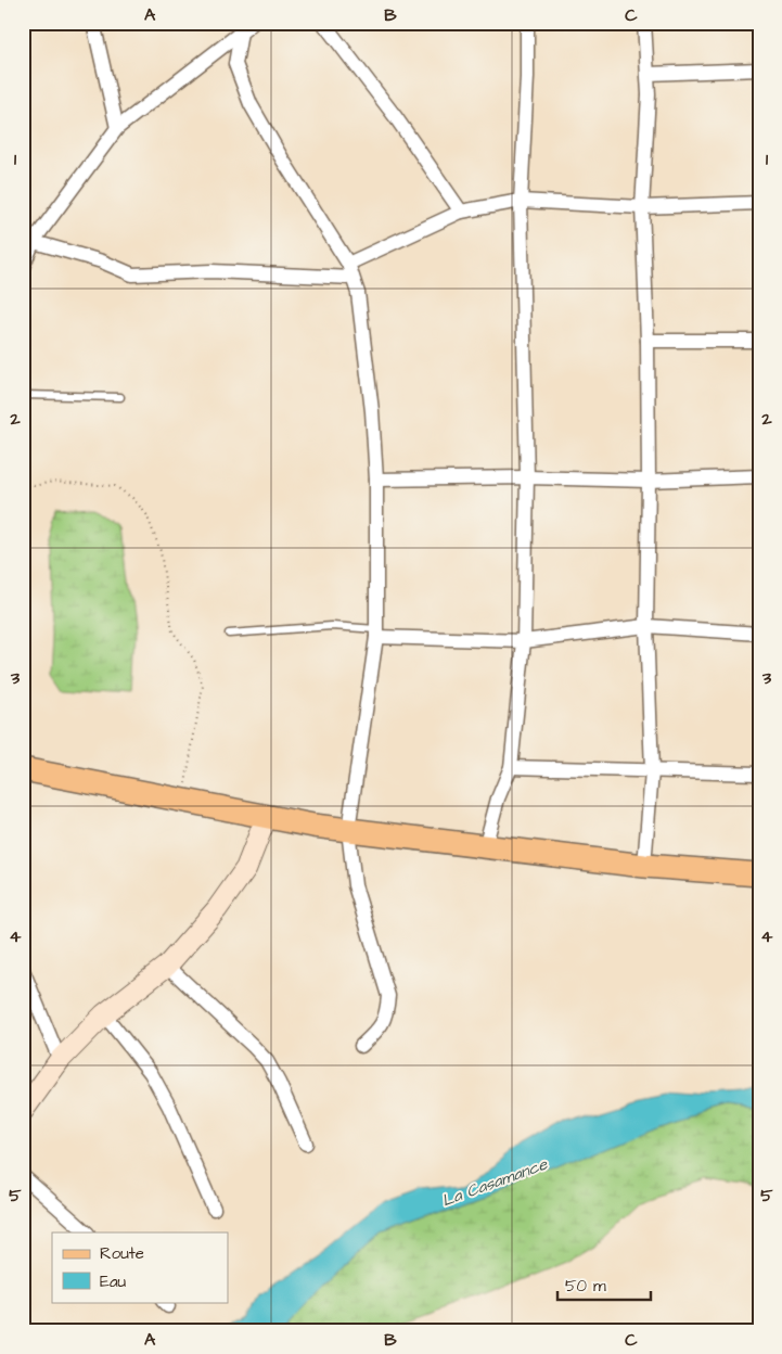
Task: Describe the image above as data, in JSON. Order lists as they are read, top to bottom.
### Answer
{
  "water": ["La Casamance"],
  "legend": ["Route", "Eau"],
  "scale_bar": "50 m",
  "grid": {
    "columns": ["A", "B", "C"],
    "rows": [
      "1",
      "2",
      "3",
      "4",
      "5"
    ]
  }
}
